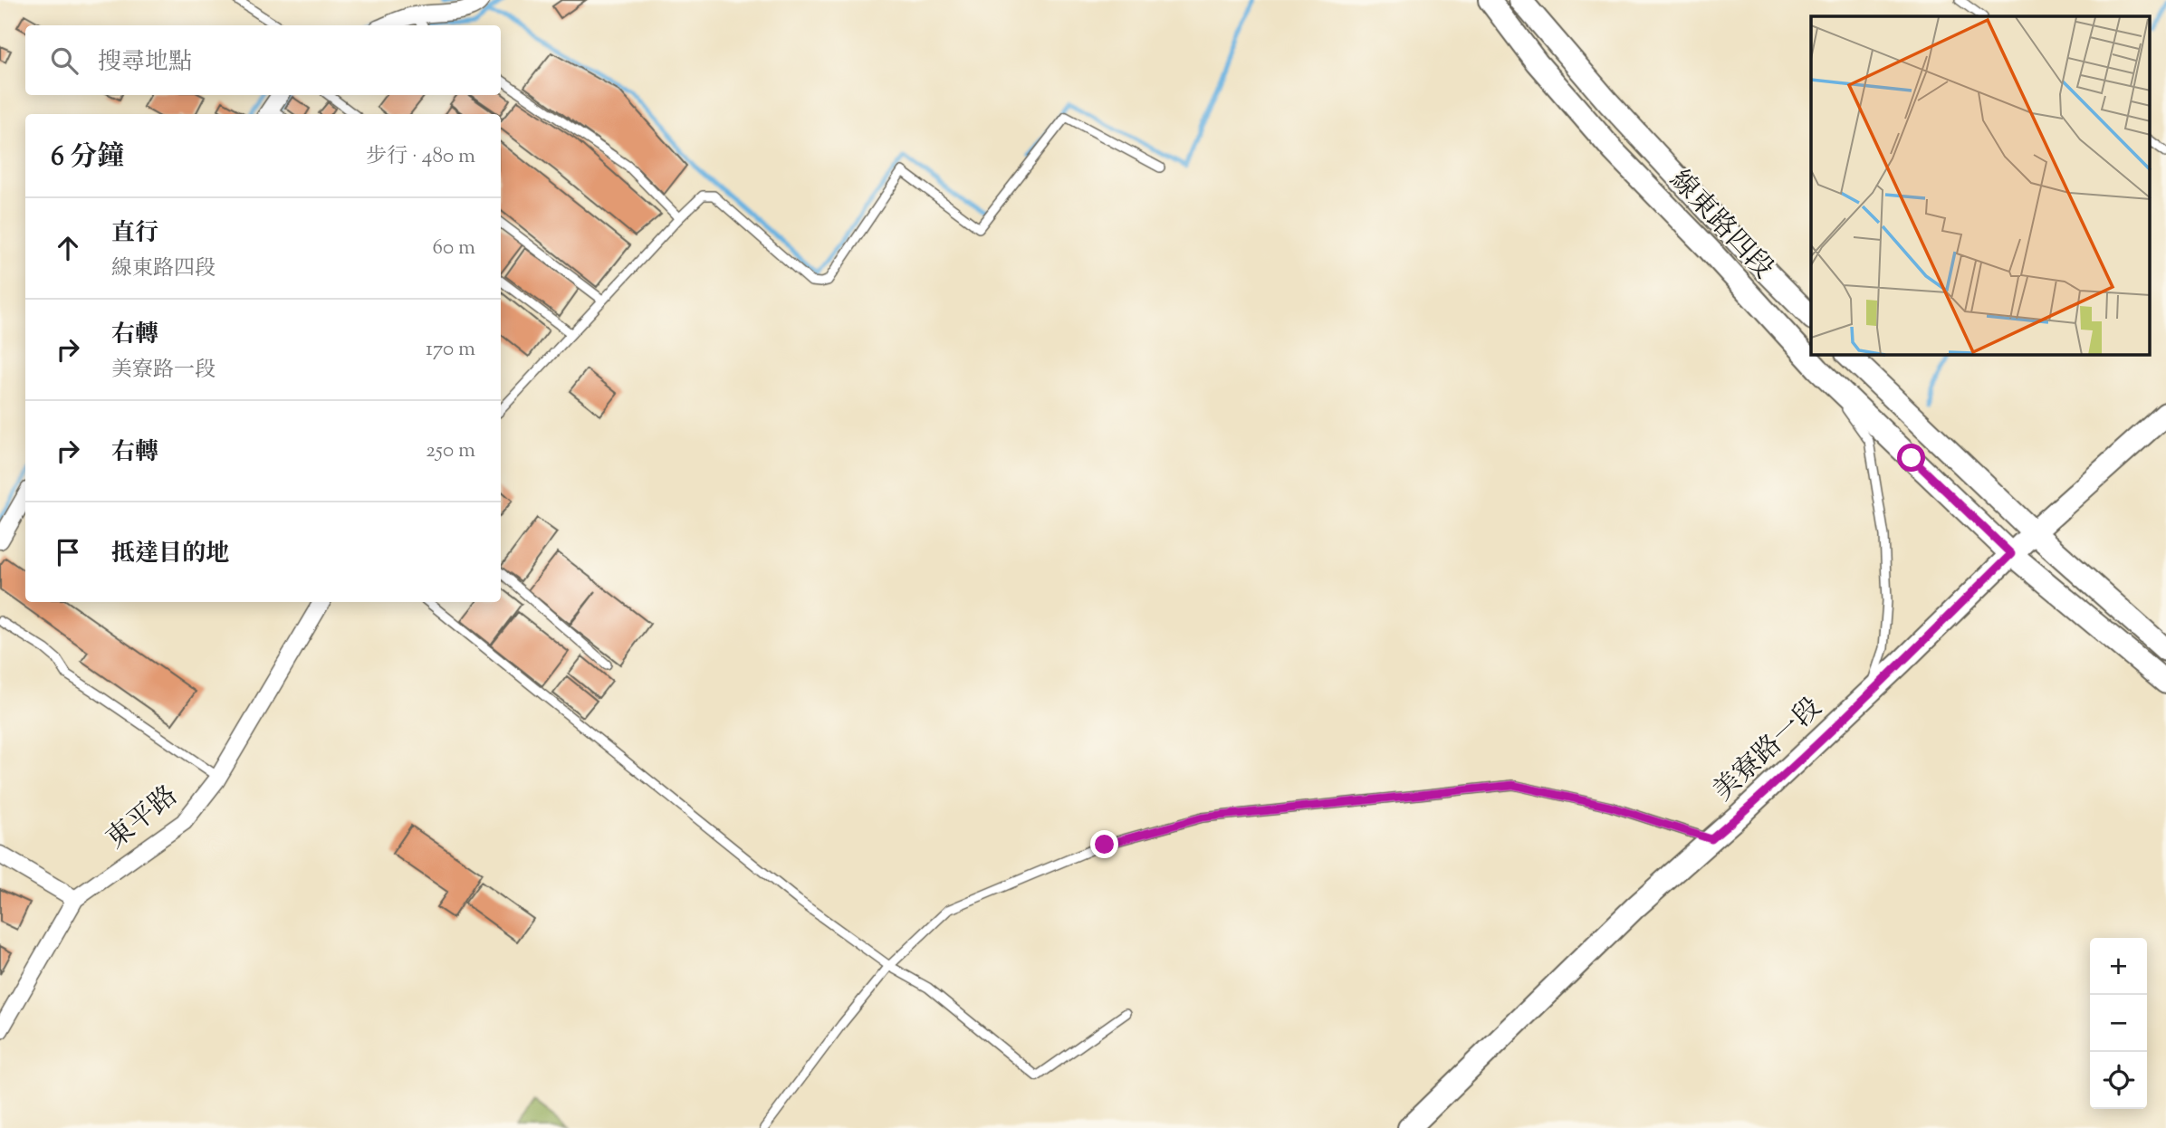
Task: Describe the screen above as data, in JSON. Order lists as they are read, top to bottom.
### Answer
{
  "streets": {
    "main road": ["線東路四段", "美寮路一段"],
    "street": ["東平路"]
  },
  "crossings": [
    ["線東路四段", "美寮路一段"]
  ],
  "page": {
    "search": "搜尋地點",
    "heading": ["6 分鐘", "步行 · 480 m"],
    "list": [
      ["直行", "線東路四段", "60 m"],
      ["右轉", "美寮路一段", "170 m"],
      ["右轉", "250 m"],
      "抵達目的地"
    ],
    "map_buttons": ["+", "−"]
  }
}
